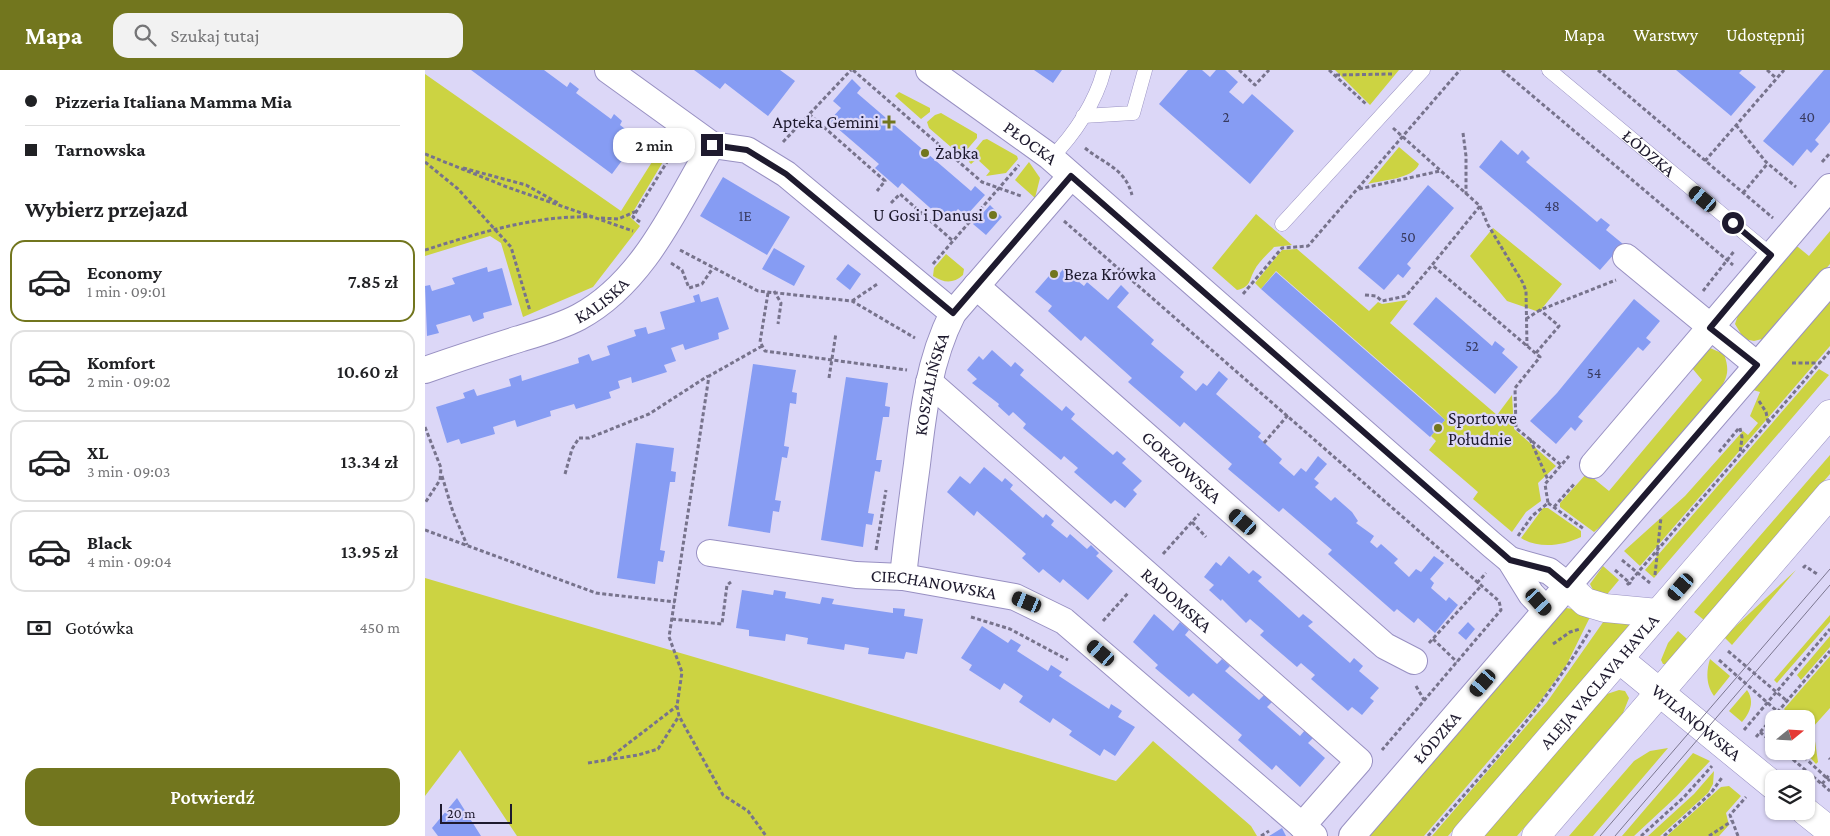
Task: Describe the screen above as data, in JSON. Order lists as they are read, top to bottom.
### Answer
{
  "streets": {
    "main road": ["ALEJA VACLAVA HAVLA", "WILANOWSKA"],
    "street": [
      "PŁOCKA",
      "ŁÓDZKA",
      "KALISKA",
      "KOSZALIŃSKA",
      "GORZOWSKA",
      "CIECHANOWSKA",
      "RADOMSKA"
    ]
  },
  "crossings": [
    ["PŁOCKA", "ŁÓDZKA"],
    ["PŁOCKA", "KOSZALIŃSKA"],
    ["KOSZALIŃSKA", "GORZOWSKA"],
    ["KOSZALIŃSKA", "CIECHANOWSKA"],
    ["KOSZALIŃSKA", "RADOMSKA"],
    ["CIECHANOWSKA", "RADOMSKA"],
    ["ALEJA VACLAVA HAVLA", "WILANOWSKA"]
  ],
  "places": {
    "health": ["Apteka Gemini"],
    "other": [
      "Żabka",
      "U Gosi i Danusi",
      "Beza Krówka",
      "Sportowe Południe"
    ]
  },
  "house_numbers": [
    "2",
    "40",
    "48",
    "1E",
    "50",
    "52",
    "54"
  ],
  "scale_bar": "20 m",
  "north": "right",
  "page": {
    "header": "Mapa",
    "search": "Szukaj tutaj",
    "nav": ["Mapa", "Warstwy", "Udostępnij"],
    "banner": ["Pizzeria Italiana Mamma Mia", "Tarnowska"],
    "bubble": "2 min",
    "heading": "Wybierz przejazd",
    "list": [
      {
        "name": "Economy",
        "note": "1 min · 09:01",
        "value": "7.85 zł"
      },
      {
        "name": "Komfort",
        "note": "2 min · 09:02",
        "value": "10.60 zł"
      },
      {
        "name": "XL",
        "note": "3 min · 09:03",
        "value": "13.34 zł"
      },
      {
        "name": "Black",
        "note": "4 min · 09:04",
        "value": "13.95 zł"
      }
    ],
    "pay": ["Gotówka", "450 m"],
    "buttons": "Potwierdź",
    "scale": "20 m"
  }
}
